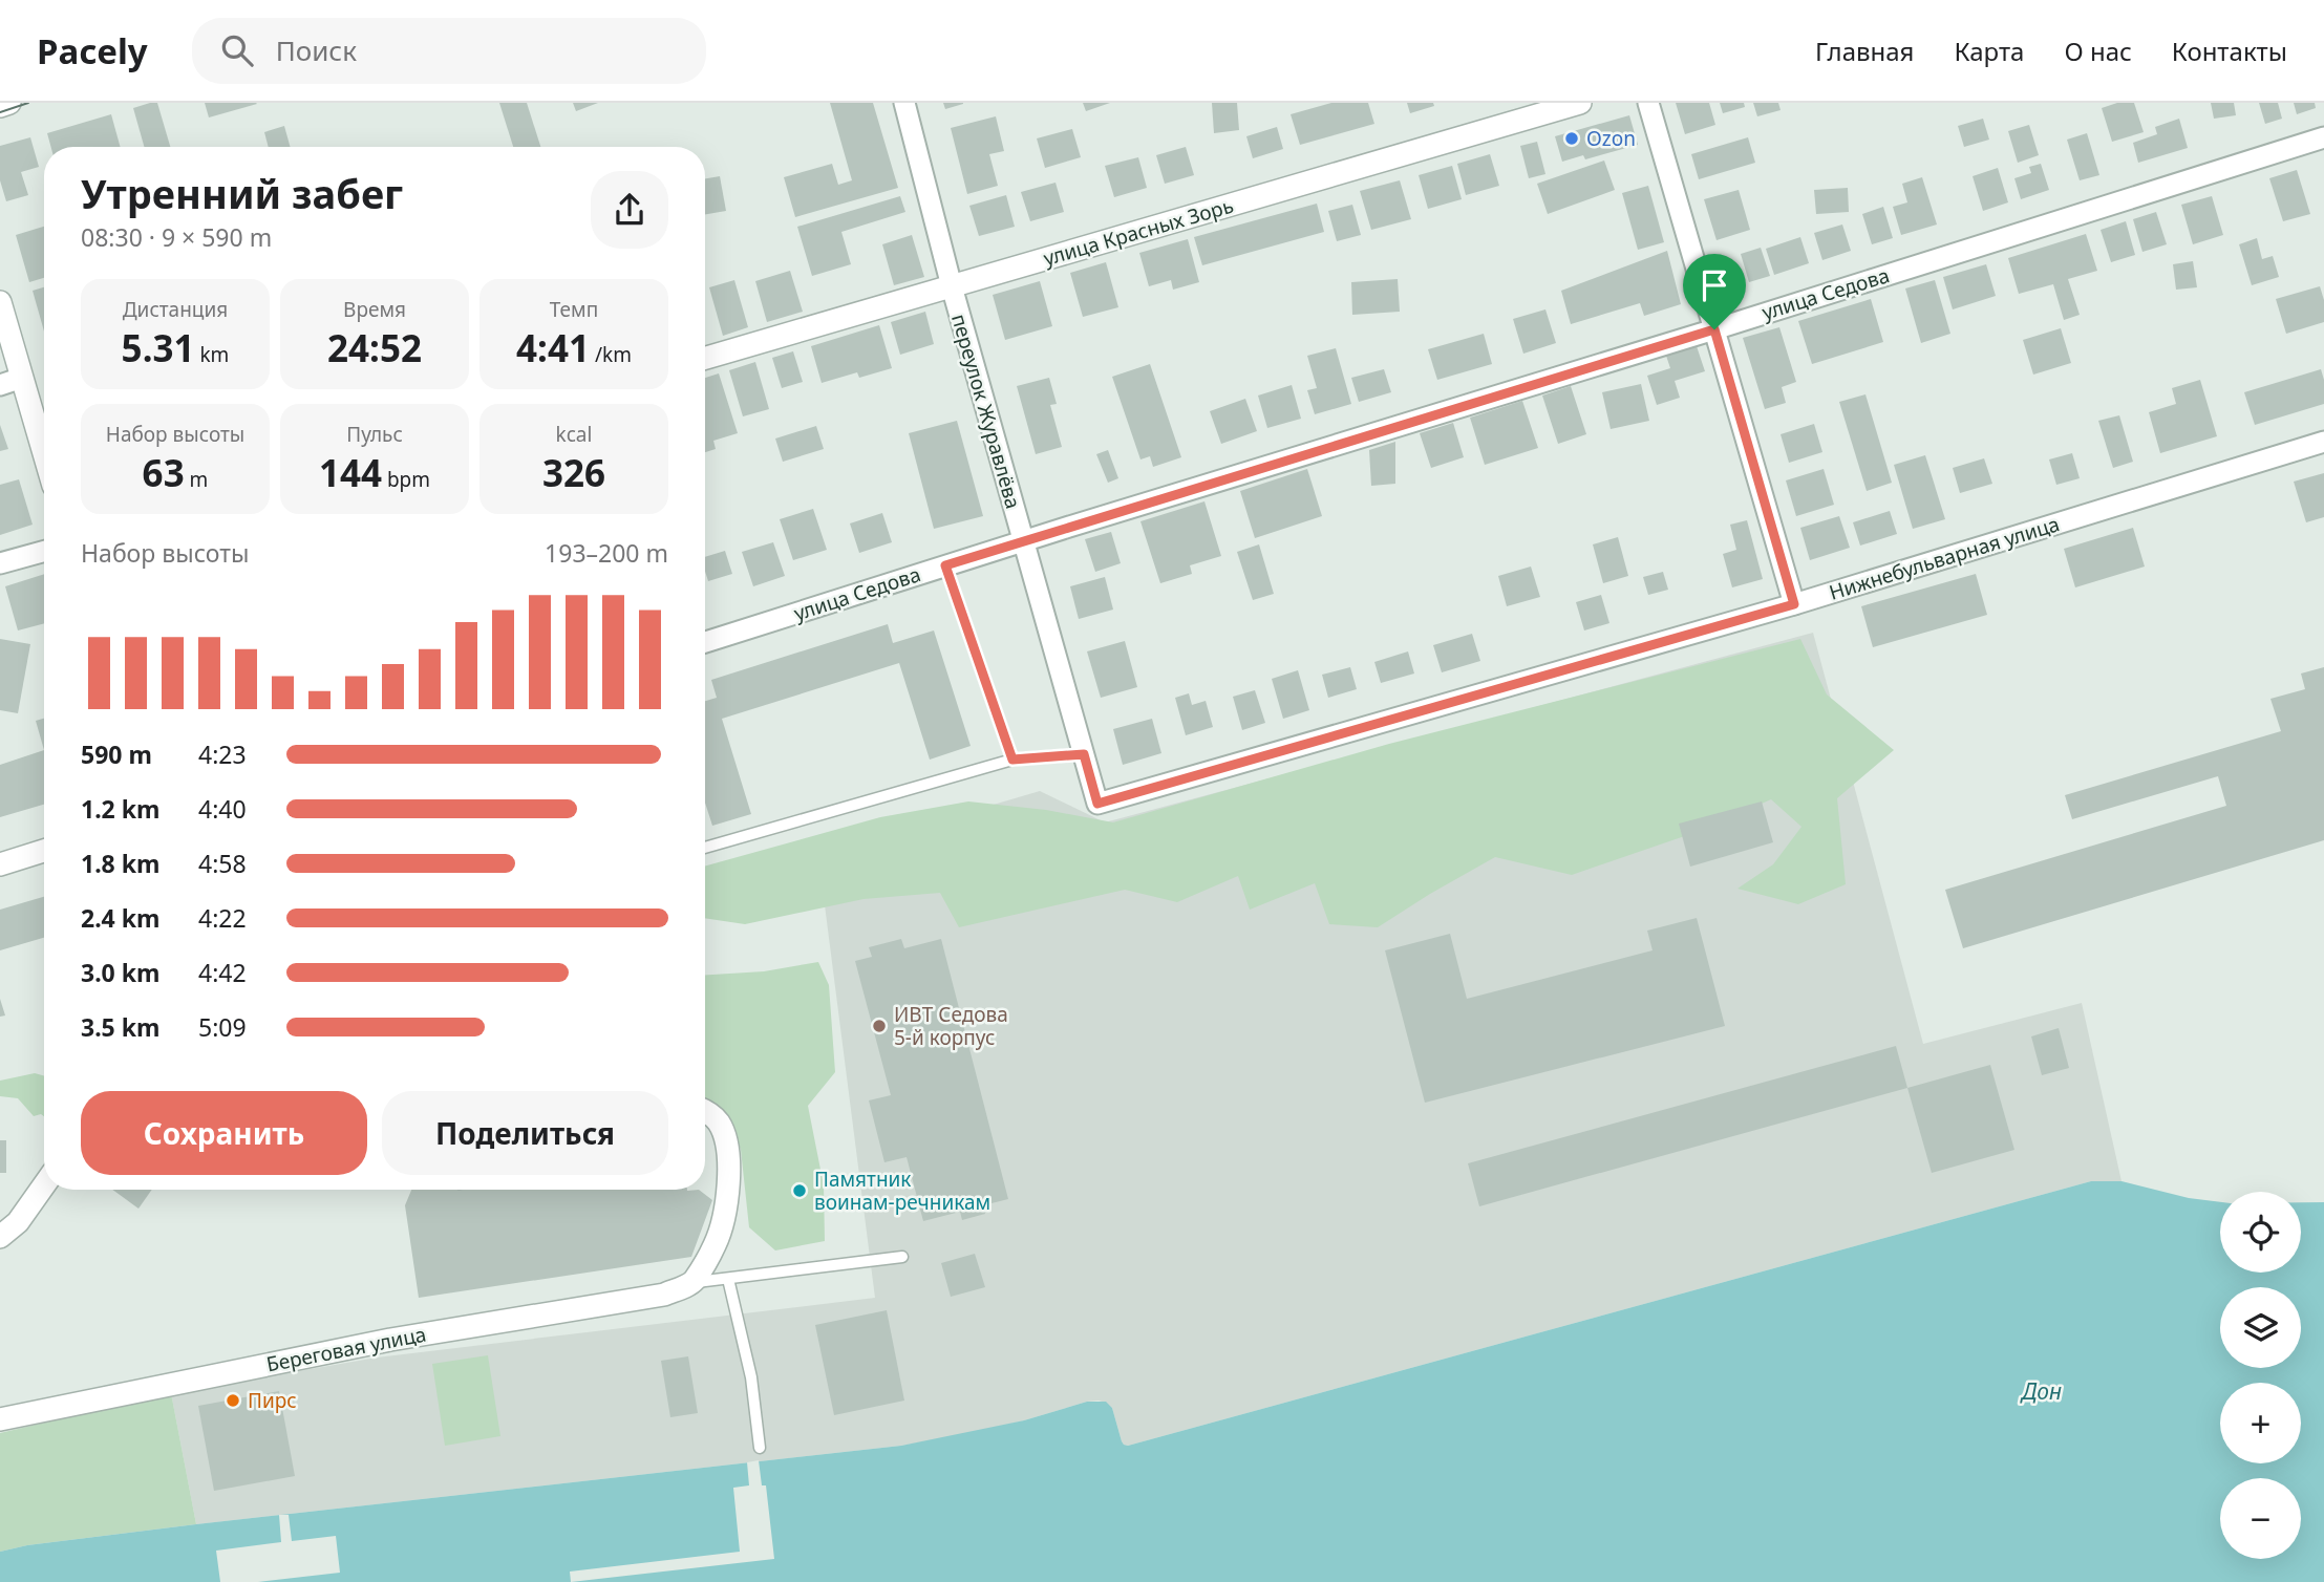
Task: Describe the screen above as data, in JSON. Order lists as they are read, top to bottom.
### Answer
{
  "streets": {
    "street": [
      "улица Красных Зорь",
      "улица Седова",
      "переулок Журавлёва",
      "Нижнебульварная улица",
      "Береговая улица"
    ]
  },
  "crossings": [
    ["улица Красных Зорь", "переулок Журавлёва"],
    ["улица Седова", "переулок Журавлёва"],
    ["переулок Журавлёва", "Нижнебульварная улица"]
  ],
  "water": ["Дон"],
  "places": [
    "Ozon",
    "ИВТ Седова 5-й корпус",
    "Памятник воинам-речникам",
    "Пирс"
  ],
  "page": {
    "header": "Pacely",
    "search": "Поиск",
    "nav": [
      "Главная",
      "Карта",
      "О нас",
      "Контакты"
    ],
    "heading": ["Утренний забег", "08:30 · 9 × 590 m"],
    "stats": [
      ["Дистанция", "5.31 km"],
      ["Время", "24:52"],
      ["Темп", "4:41 /km"],
      ["Набор высоты", "63 m"],
      ["Пульс", "144 bpm"],
      ["kcal", "326"]
    ],
    "chart": ["Набор высоты", "193–200 m"],
    "list": [
      {
        "name": "590 m",
        "note": "4:23"
      },
      {
        "name": "1.2 km",
        "note": "4:40"
      },
      {
        "name": "1.8 km",
        "note": "4:58"
      },
      {
        "name": "2.4 km",
        "note": "4:22"
      },
      {
        "name": "3.0 km",
        "note": "4:42"
      },
      {
        "name": "3.5 km",
        "note": "5:09"
      }
    ],
    "buttons": ["Сохранить", "Поделиться"],
    "map_buttons": ["+", "−"]
  }
}
